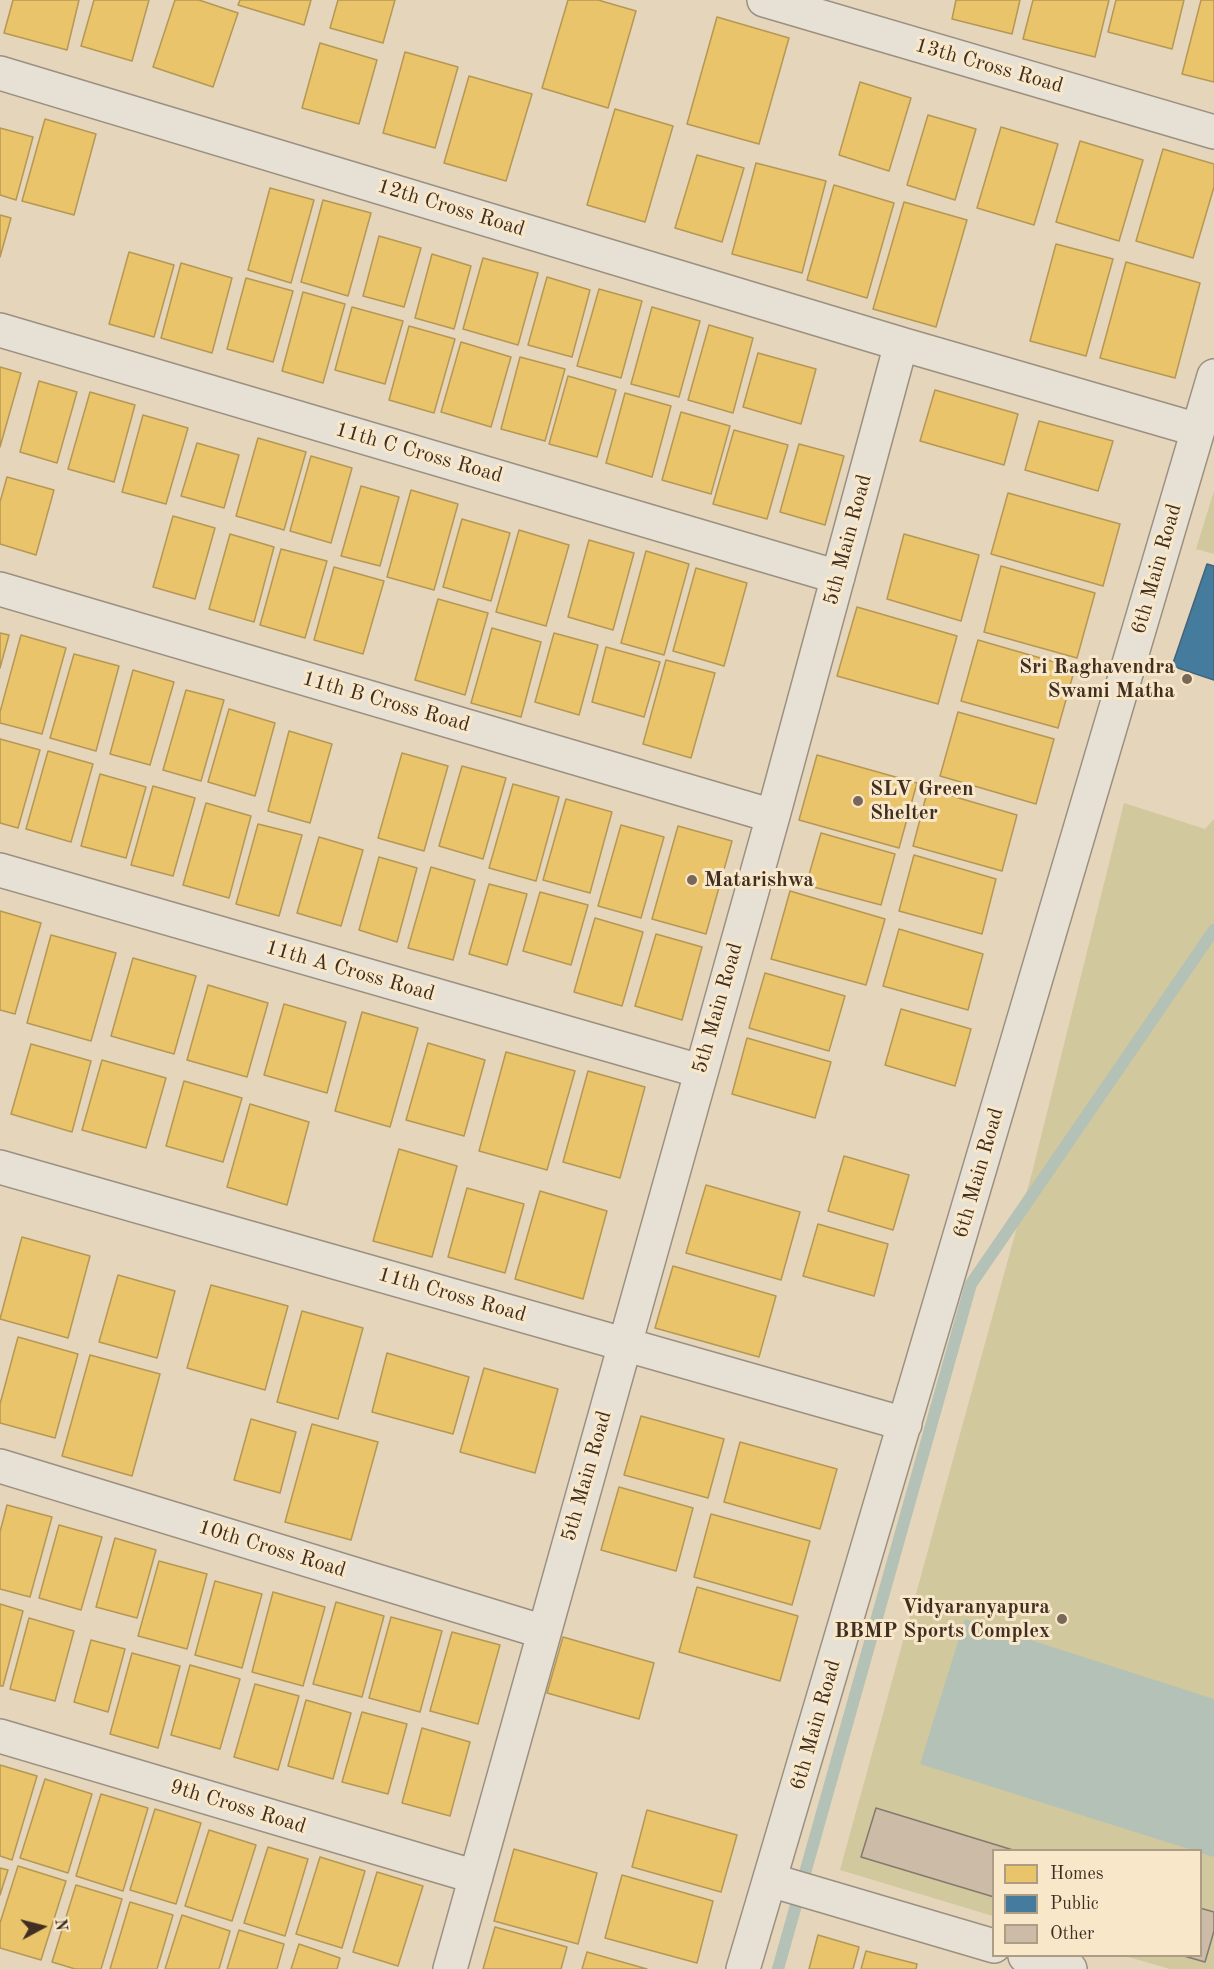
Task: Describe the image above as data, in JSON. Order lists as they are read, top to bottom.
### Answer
{
  "streets": {
    "street": [
      "13th Cross Road",
      "12th Cross Road",
      "11th C Cross Road",
      "5th Main Road",
      "6th Main Road",
      "11th B Cross Road",
      "11th A Cross Road",
      "11th Cross Road",
      "10th Cross Road",
      "9th Cross Road"
    ]
  },
  "crossings": [
    ["12th Cross Road", "5th Main Road"],
    ["11th C Cross Road", "5th Main Road"],
    ["5th Main Road", "11th B Cross Road"],
    ["5th Main Road", "11th A Cross Road"],
    ["5th Main Road", "11th Cross Road"],
    ["5th Main Road", "10th Cross Road"],
    ["5th Main Road", "9th Cross Road"],
    ["6th Main Road", "11th Cross Road"]
  ],
  "places": [
    "Sri Raghavendra Swami Matha",
    "SLV Green Shelter",
    "Matarishwa",
    "Vidyaranyapura BBMP Sports Complex"
  ],
  "legend": ["Homes", "Public", "Other"],
  "north": "right"
}
